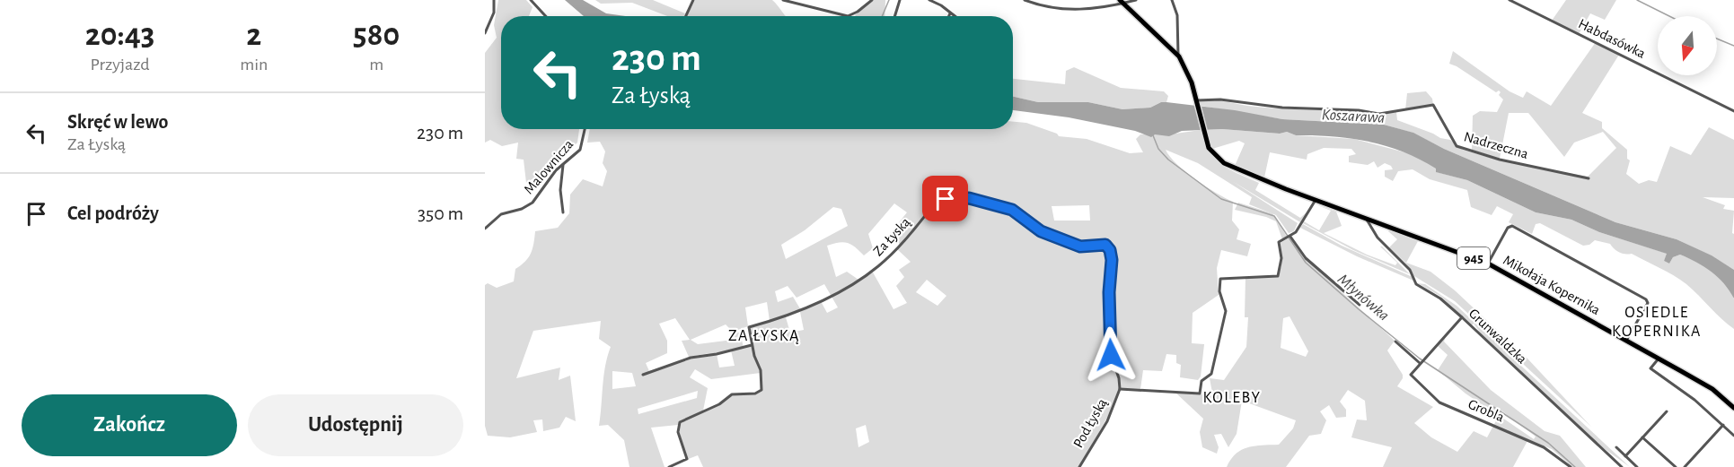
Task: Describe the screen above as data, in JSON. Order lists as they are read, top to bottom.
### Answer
{
  "streets": {
    "main road": ["945", "Mikołaja Kopernika"],
    "street": [
      "Habdasówka",
      "Nadrzeczna",
      "Malownicza",
      "Za Łyską",
      "Grunwaldzka",
      "Grobla",
      "Pod Łyską"
    ]
  },
  "crossings": [
    ["Nadrzeczna", "945"],
    ["Nadrzeczna", "Mikołaja Kopernika"],
    ["Za Łyską", "Pod Łyską"],
    ["945", "Mikołaja Kopernika"],
    ["Mikołaja Kopernika", "Grunwaldzka"]
  ],
  "districts": ["OSIEDLE KOPERNIKA", "ZA ŁYSKĄ", "KOLEBY"],
  "water": ["Koszarawa", "Młynówka"],
  "north": "bottom",
  "page": {
    "eta": [
      "20:43",
      "Przyjazd",
      "2",
      "min",
      "580",
      "m"
    ],
    "turn": ["230 m", "Za Łyską"],
    "list": [
      {
        "name": "Skręć w lewo",
        "note": "Za Łyską",
        "value": "230 m"
      },
      {
        "name": "Cel podróży",
        "value": "350 m"
      }
    ],
    "buttons": ["Zakończ", "Udostępnij"]
  }
}
